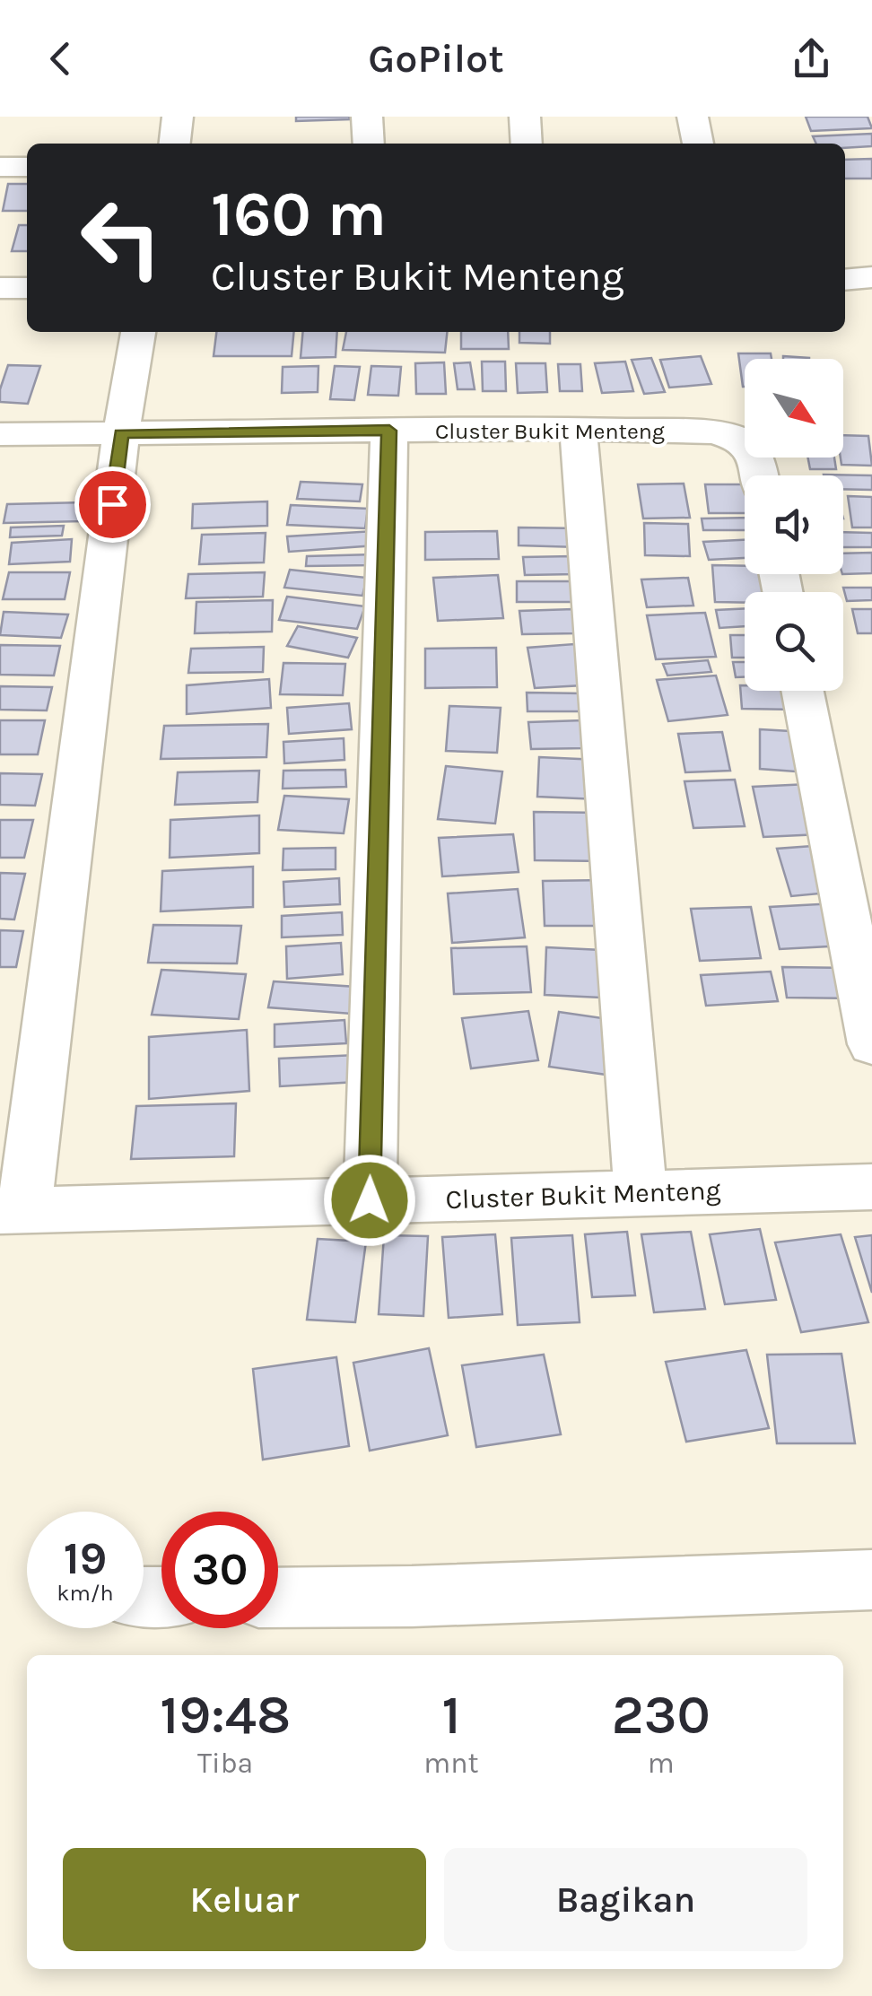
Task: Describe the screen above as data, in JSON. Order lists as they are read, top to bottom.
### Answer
{
  "streets": {
    "street": ["Cluster Bukit Menteng"]
  },
  "north": "bottom right",
  "page": {
    "header": "GoPilot",
    "turn": ["160 m", "Cluster Bukit Menteng"],
    "speed": "19 km/h",
    "limit": "30",
    "eta": [
      "19:48",
      "Tiba",
      "1",
      "mnt",
      "230",
      "m"
    ],
    "buttons": ["Keluar", "Bagikan"]
  }
}
